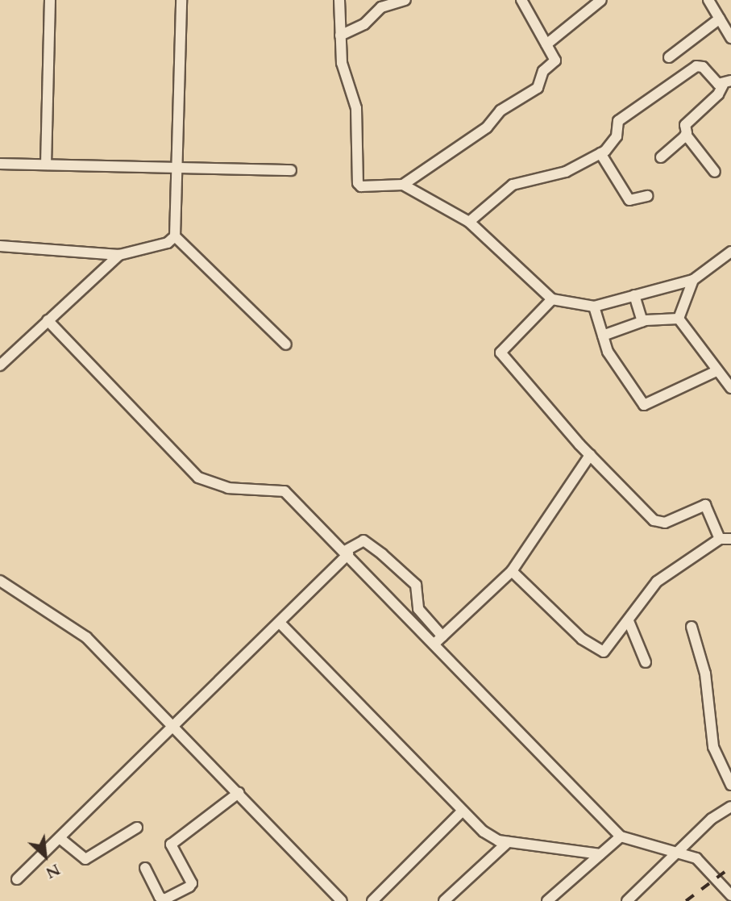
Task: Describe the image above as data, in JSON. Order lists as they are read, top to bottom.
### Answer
{
  "north": "bottom right"
}
